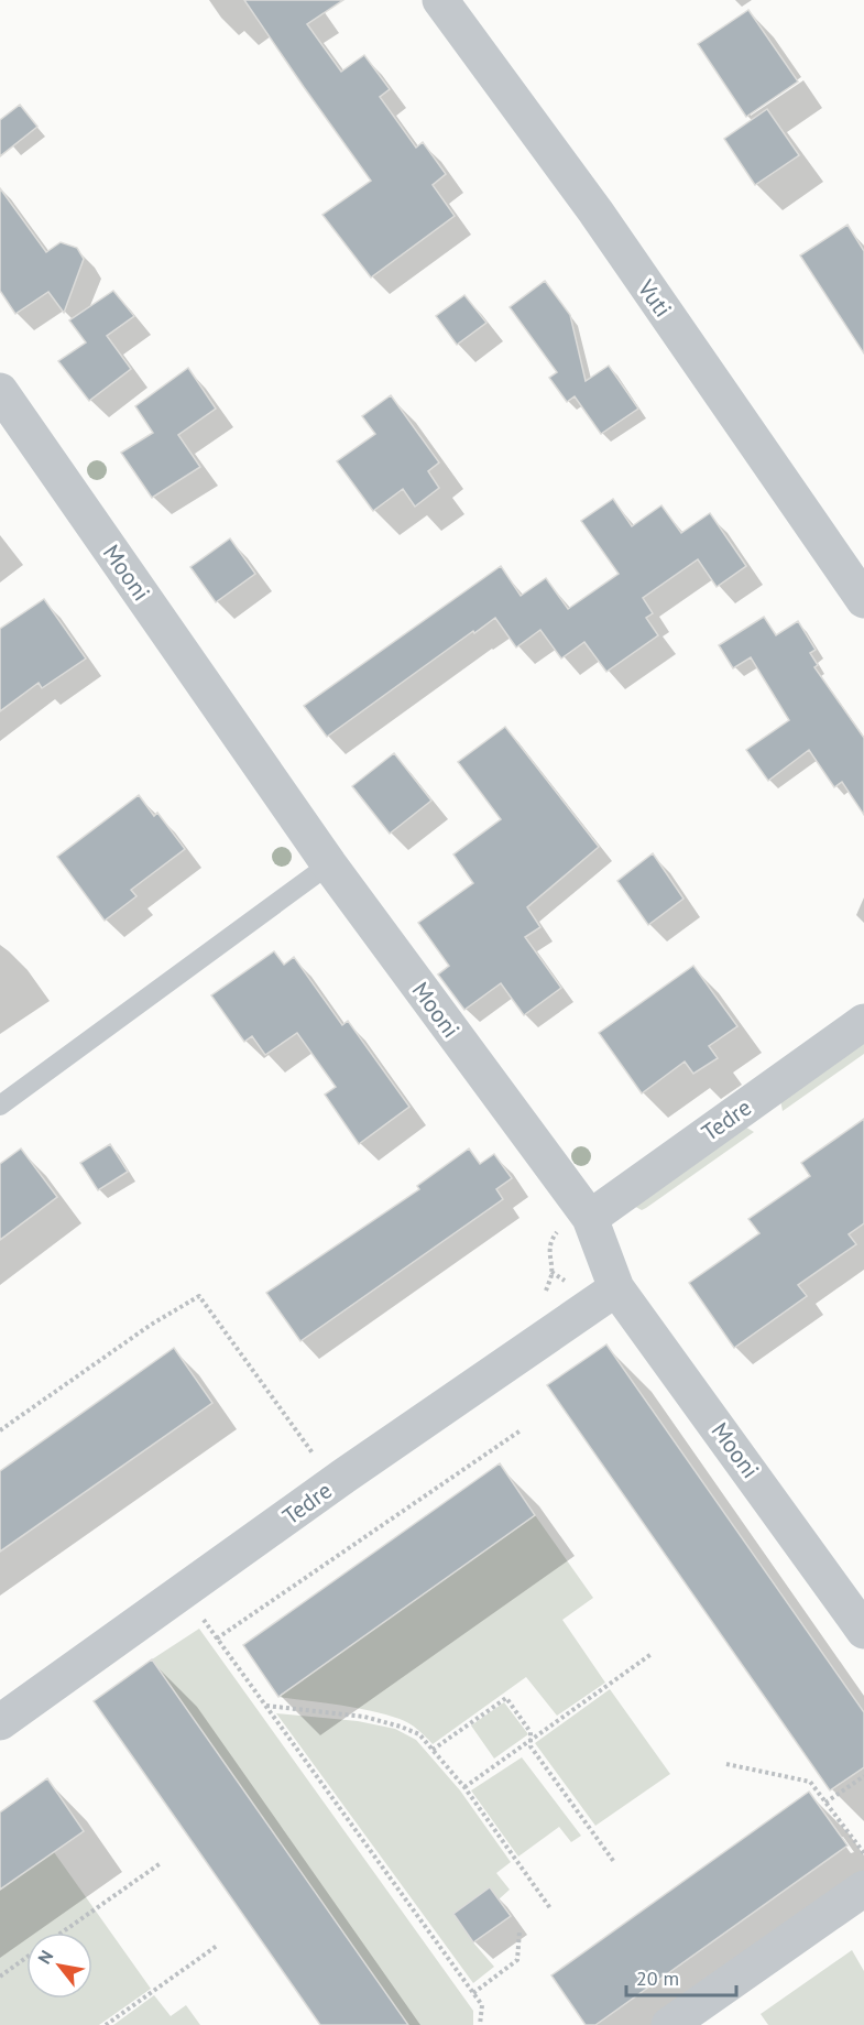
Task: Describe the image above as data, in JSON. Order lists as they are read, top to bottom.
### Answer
{
  "streets": {
    "street": ["Vuti", "Mooni", "Tedre"]
  },
  "crossings": [
    ["Mooni", "Tedre"]
  ],
  "scale_bar": "20 m",
  "north": "top left"
}
